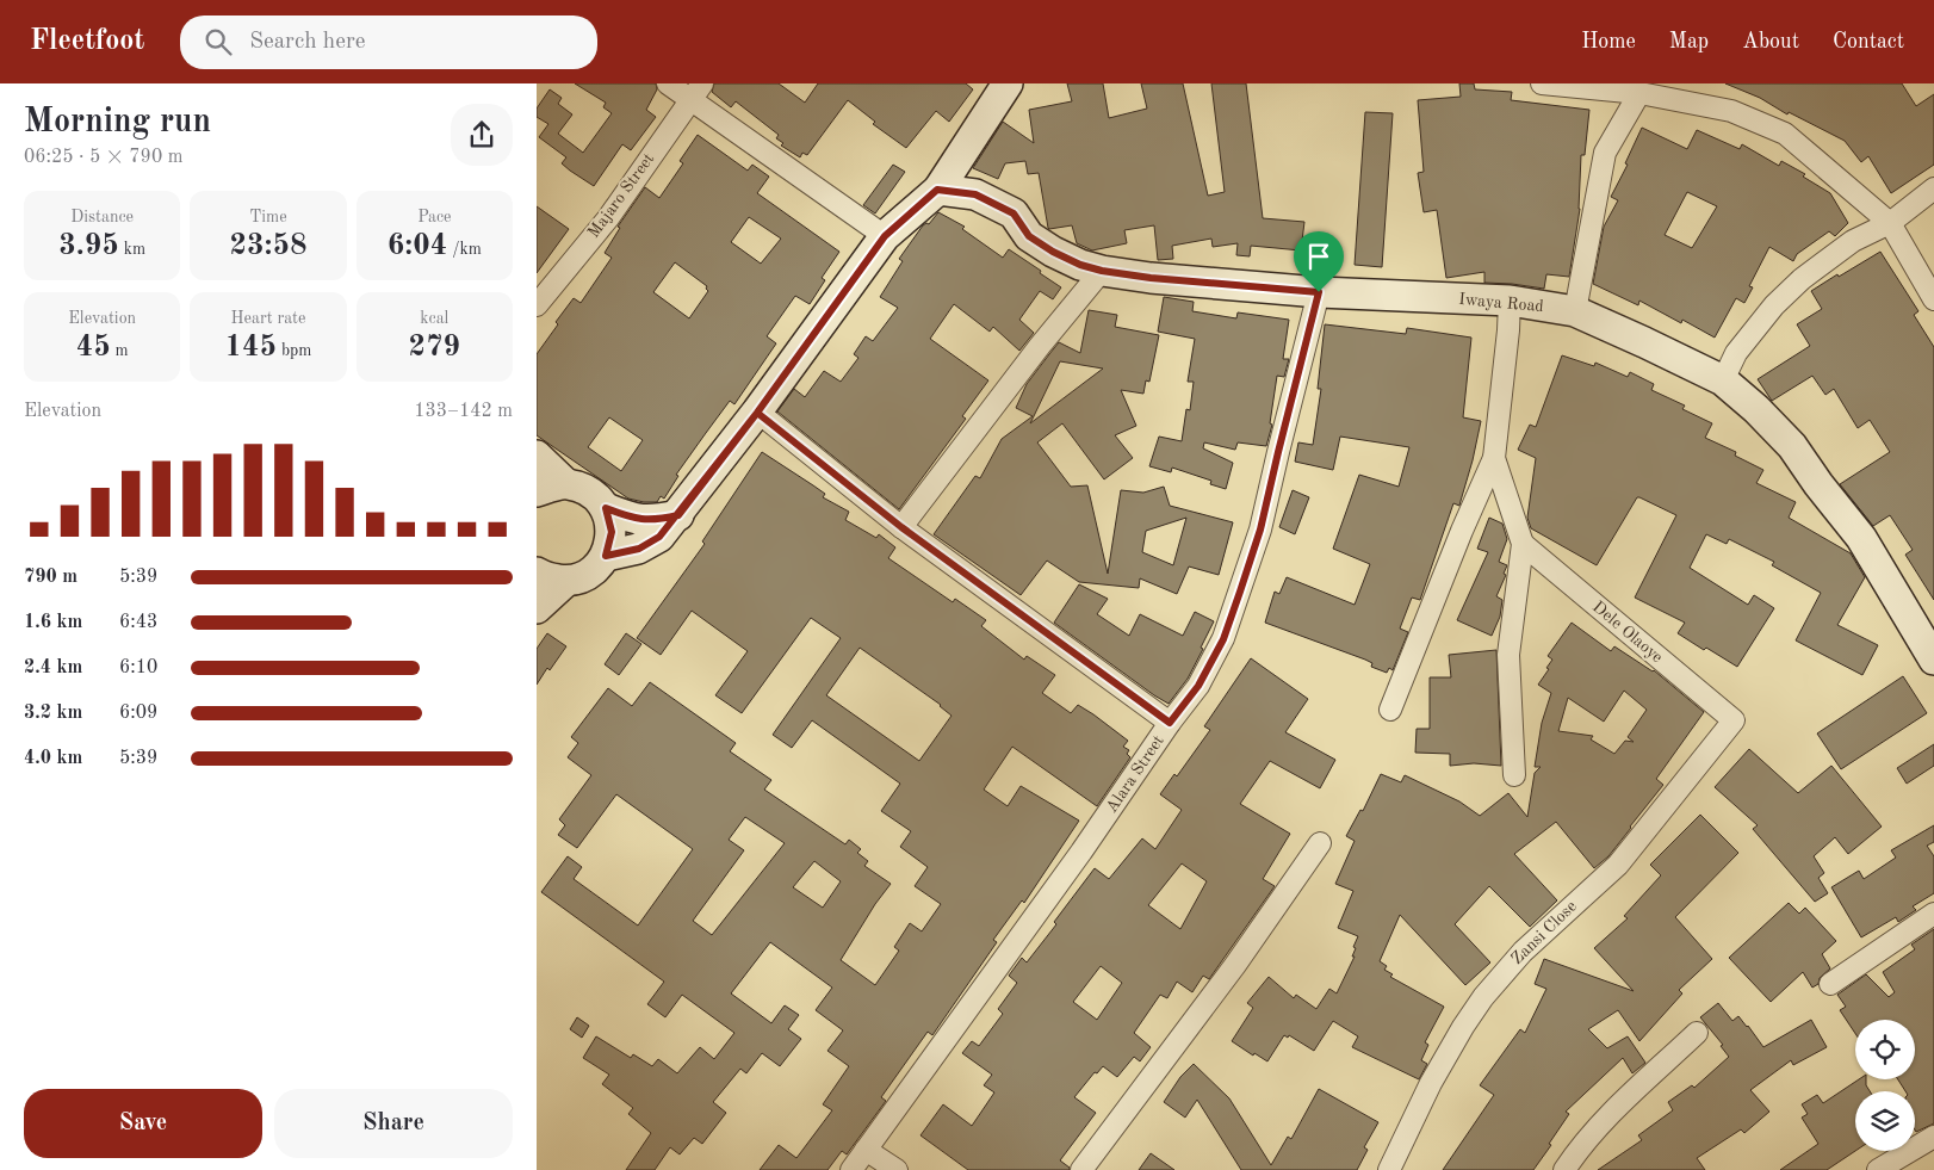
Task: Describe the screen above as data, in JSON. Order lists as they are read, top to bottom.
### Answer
{
  "streets": {
    "street": [
      "Majaro Street",
      "Iwaya Road",
      "Dele Olaoye",
      "Alara Street",
      "Zansi Close"
    ]
  },
  "crossings": [
    ["Iwaya Road", "Alara Street"],
    ["Dele Olaoye", "Zansi Close"]
  ],
  "page": {
    "header": "Fleetfoot",
    "search": "Search here",
    "nav": [
      "Home",
      "Map",
      "About",
      "Contact"
    ],
    "heading": ["Morning run", "06:25 · 5 × 790 m"],
    "stats": [
      ["Distance", "3.95 km"],
      ["Time", "23:58"],
      ["Pace", "6:04 /km"],
      ["Elevation", "45 m"],
      ["Heart rate", "145 bpm"],
      ["kcal", "279"]
    ],
    "chart": ["Elevation", "133–142 m"],
    "list": [
      {
        "name": "790 m",
        "note": "5:39"
      },
      {
        "name": "1.6 km",
        "note": "6:43"
      },
      {
        "name": "2.4 km",
        "note": "6:10"
      },
      {
        "name": "3.2 km",
        "note": "6:09"
      },
      {
        "name": "4.0 km",
        "note": "5:39"
      }
    ],
    "buttons": ["Save", "Share"]
  }
}
